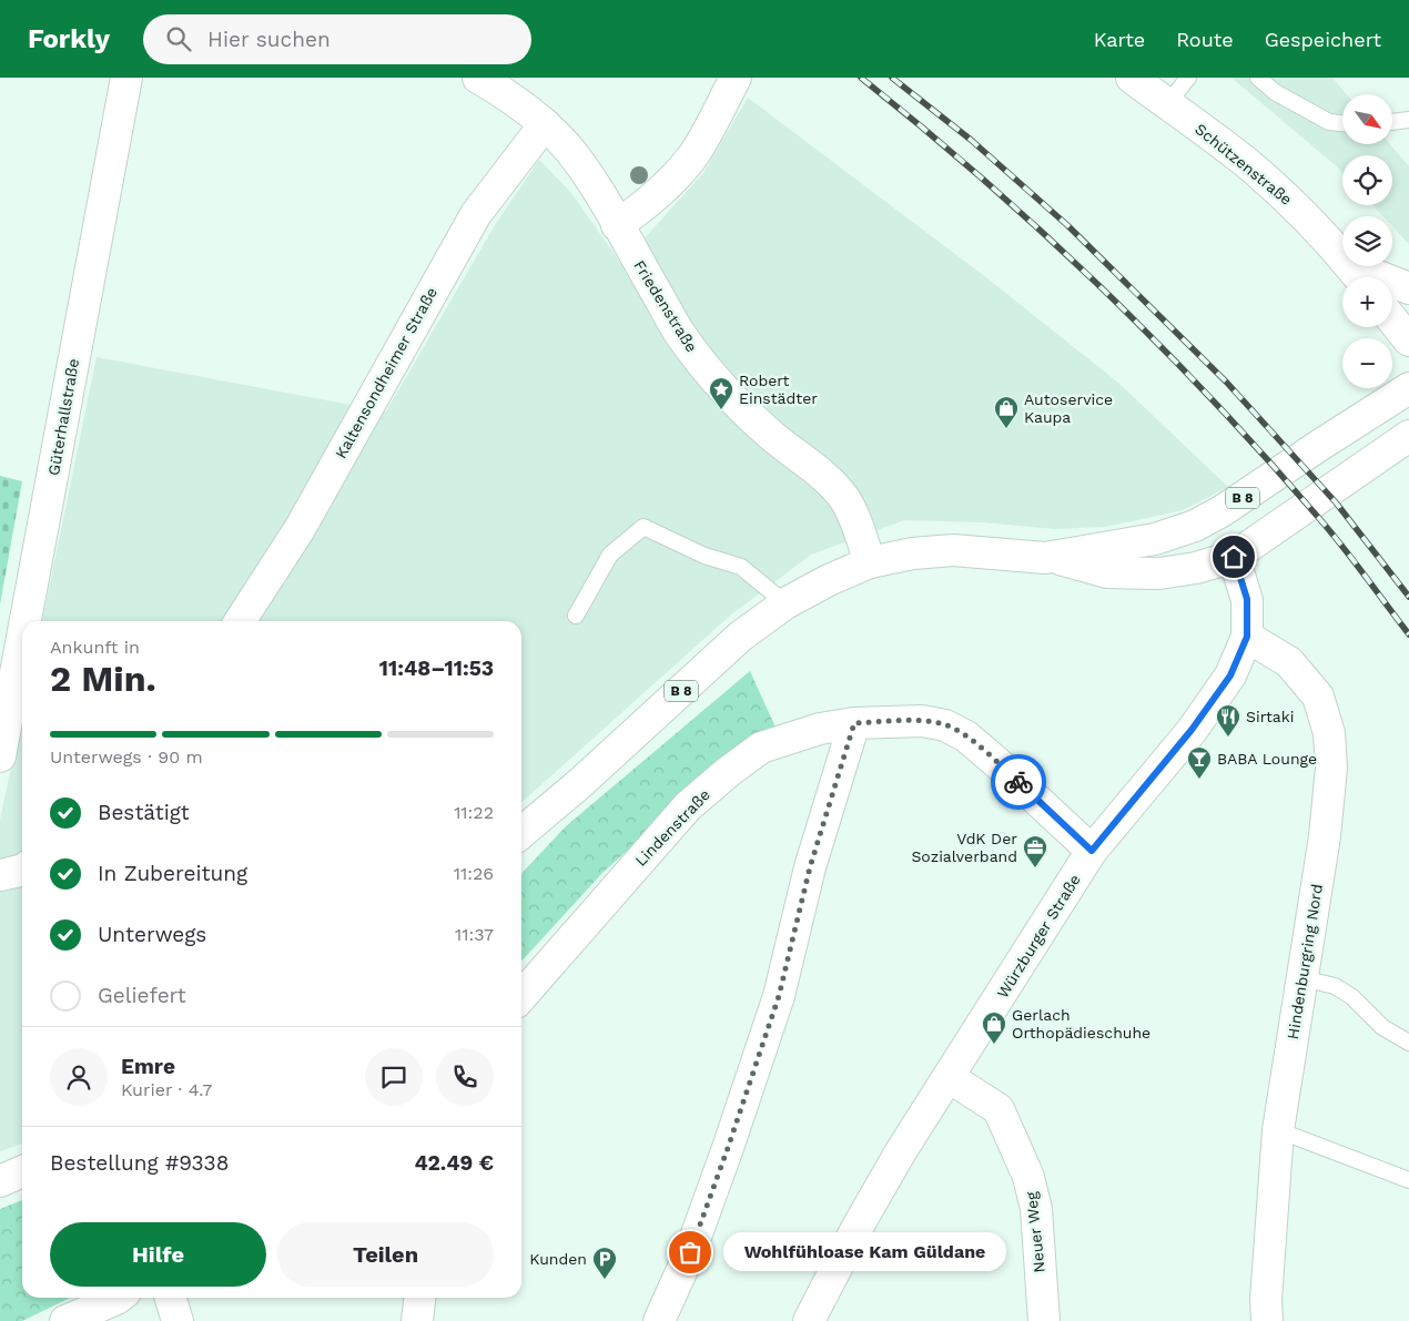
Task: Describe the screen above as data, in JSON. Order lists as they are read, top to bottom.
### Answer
{
  "streets": {
    "street": [
      "Schützenstraße",
      "Friedenstraße",
      "Kaltensondheimer Straße",
      "Güterhallstraße",
      "B 8",
      "Lindenstraße",
      "Würzburger Straße",
      "Hindenburgring Nord",
      "Neuer Weg"
    ]
  },
  "crossings": [
    ["Friedenstraße", "Kaltensondheimer Straße"],
    ["Friedenstraße", "B 8"],
    ["B 8", "Würzburger Straße"],
    ["Lindenstraße", "Würzburger Straße"],
    ["Würzburger Straße", "Hindenburgring Nord"],
    ["Würzburger Straße", "Neuer Weg"]
  ],
  "places": {
    "place": ["Robert Einstädter"],
    "shop": ["Autoservice Kaupa", "Gerlach Orthopädieschuhe"],
    "restaurant": ["Sirtaki"],
    "bar": ["BABA Lounge"],
    "office": ["VdK Der Sozialverband"],
    "other": ["Wohlfühloase Kam Güldane"],
    "parking": ["Kunden"]
  },
  "north": "bottom right",
  "page": {
    "header": "Forkly",
    "search": "Hier suchen",
    "nav": ["Karte", "Route", "Gespeichert"],
    "map_buttons": ["+", "−"],
    "heading": ["2 Min.", "Ankunft in", "11:48–11:53"],
    "panel": [
      "Emre",
      "Kurier · 4.7",
      "Bestellung #9338",
      "42.49 €"
    ],
    "bar": "Unterwegs · 90 m",
    "list": [
      ["Bestätigt", "11:22"],
      ["In Zubereitung", "11:26"],
      ["Unterwegs", "11:37"],
      "Geliefert"
    ],
    "buttons": ["Hilfe", "Teilen"],
    "bubble": "Wohlfühloase Kam Güldane"
  }
}
